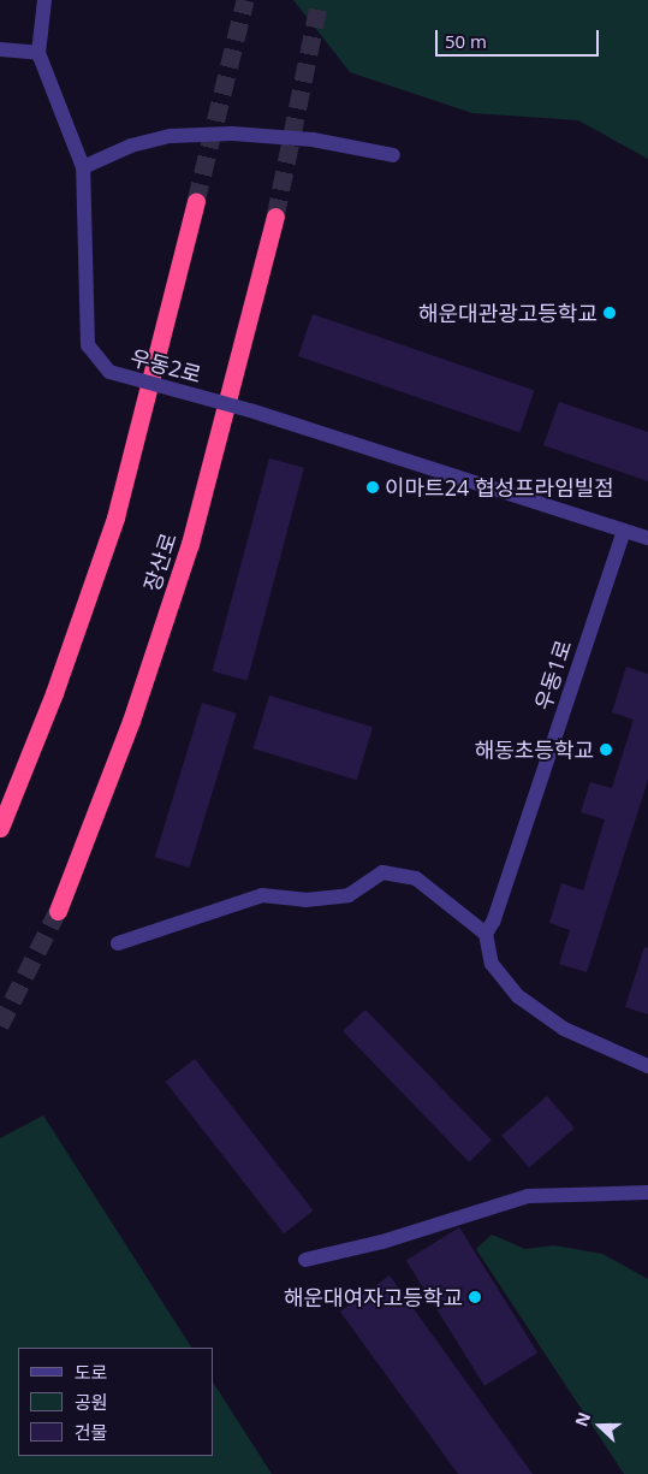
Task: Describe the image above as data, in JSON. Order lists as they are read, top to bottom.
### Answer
{
  "streets": {
    "highway": ["장산로"],
    "street": ["우동2로", "우동1로"]
  },
  "crossings": [
    ["우동2로", "우동1로"]
  ],
  "places": [
    "해운대관광고등학교",
    "이마트24 협성프라임빌점",
    "해동초등학교",
    "해운대여자고등학교"
  ],
  "legend": ["도로", "공원", "건물"],
  "scale_bar": "50 m",
  "north": "left"
}
